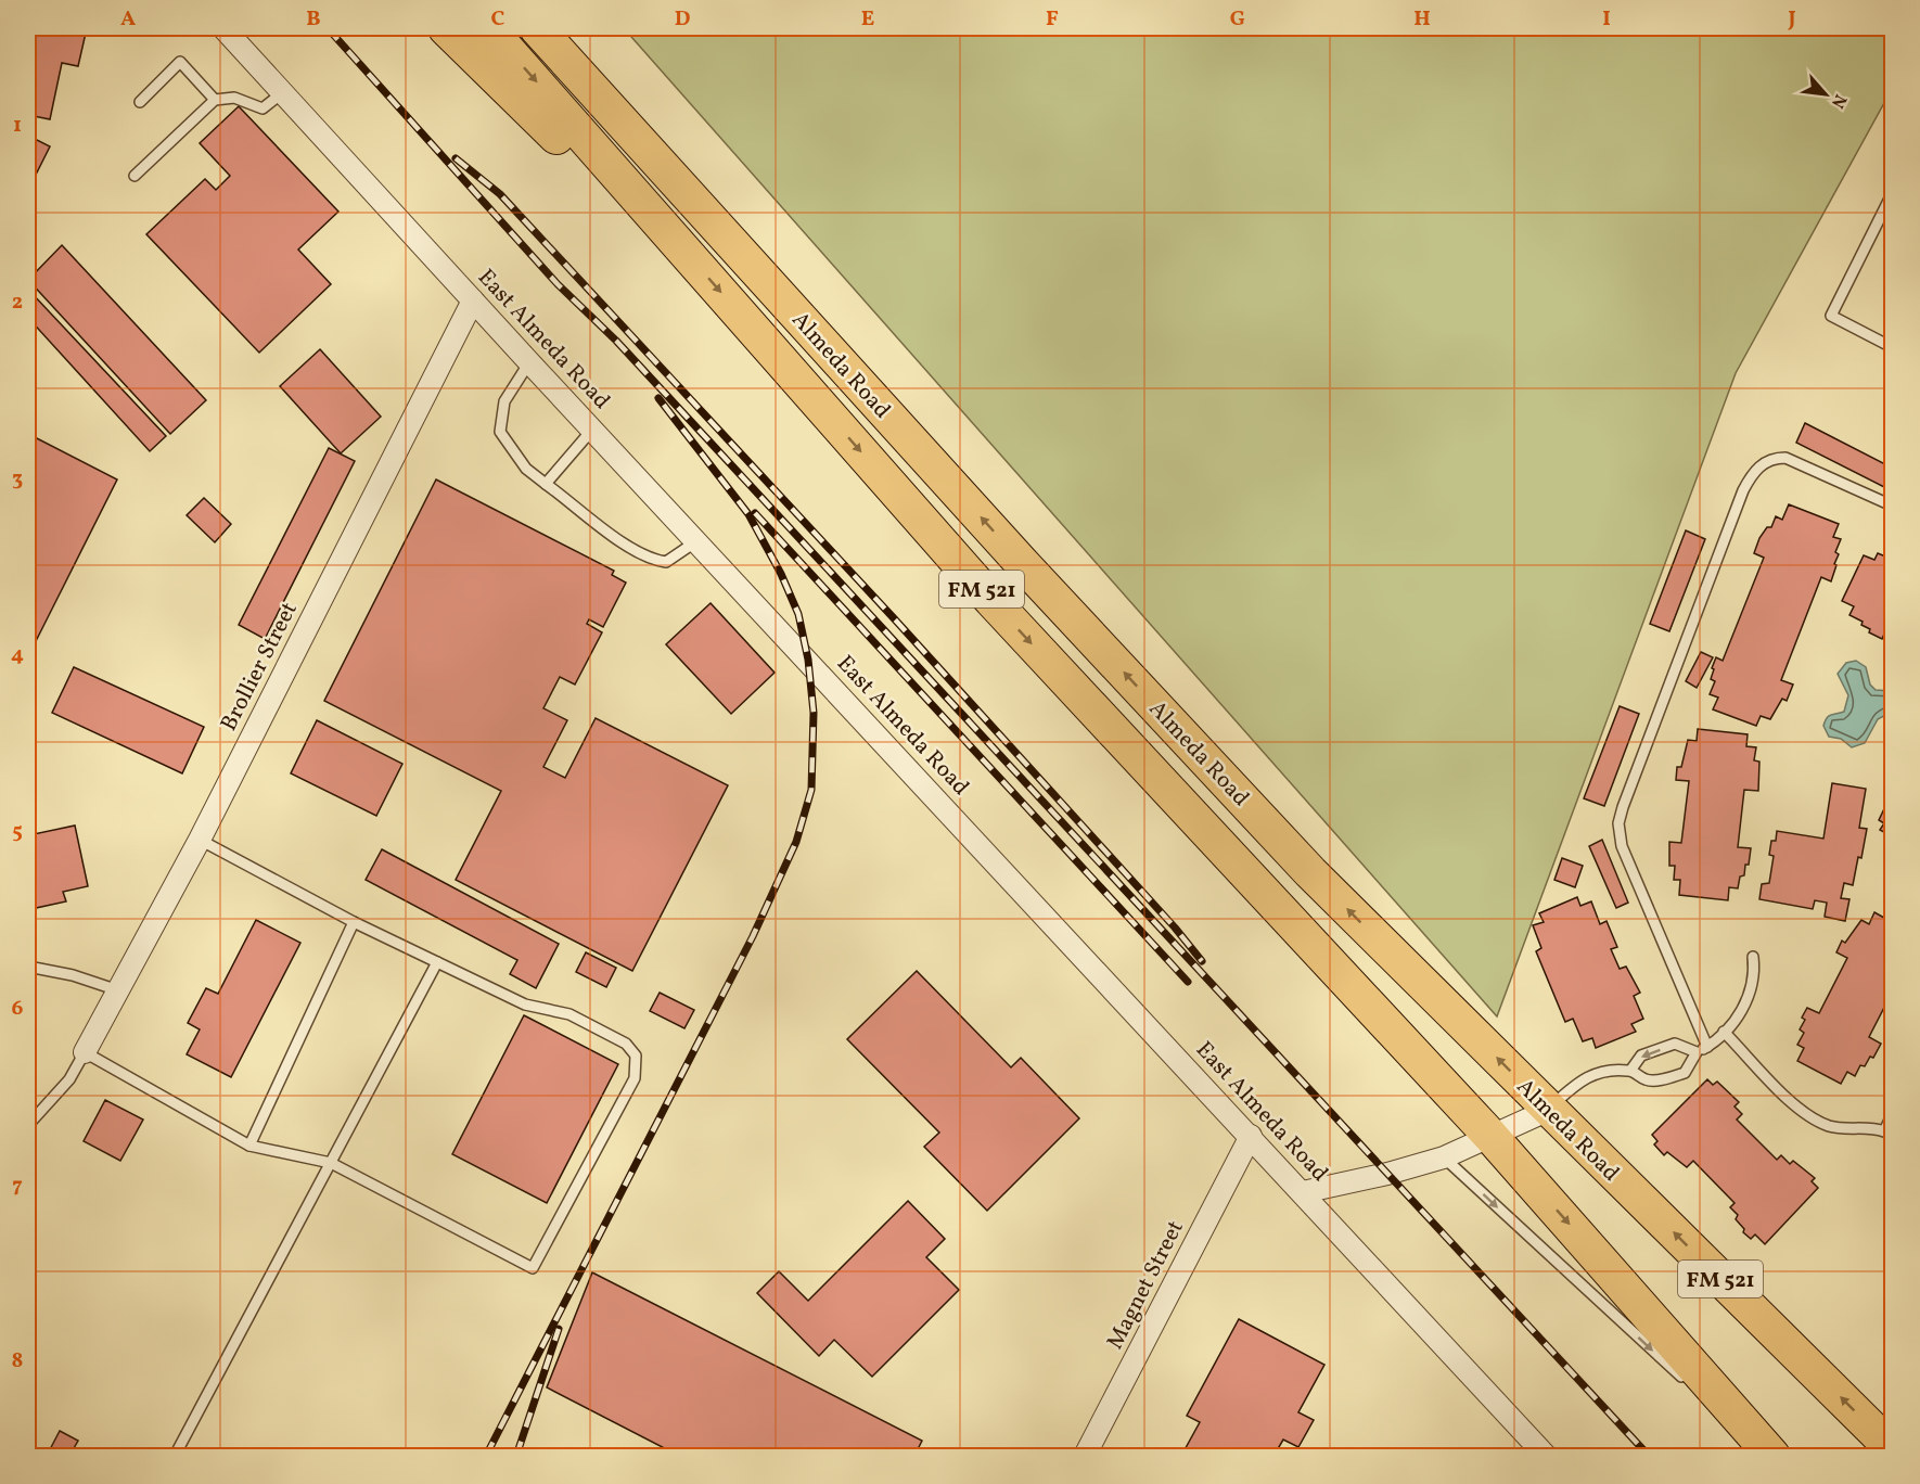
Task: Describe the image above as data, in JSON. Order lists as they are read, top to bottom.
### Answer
{
  "streets": {
    "main road": ["Almeda Road", "FM 521"],
    "street": ["East Almeda Road", "Brollier Street", "Magnet Street"]
  },
  "crossings": [
    ["East Almeda Road", "Brollier Street"],
    ["East Almeda Road", "Magnet Street"]
  ],
  "north": "bottom right",
  "grid": {
    "columns": [
      "A",
      "B",
      "C",
      "D",
      "E",
      "F",
      "G",
      "H",
      "I",
      "J"
    ],
    "rows": [
      "1",
      "2",
      "3",
      "4",
      "5",
      "6",
      "7",
      "8"
    ]
  }
}
